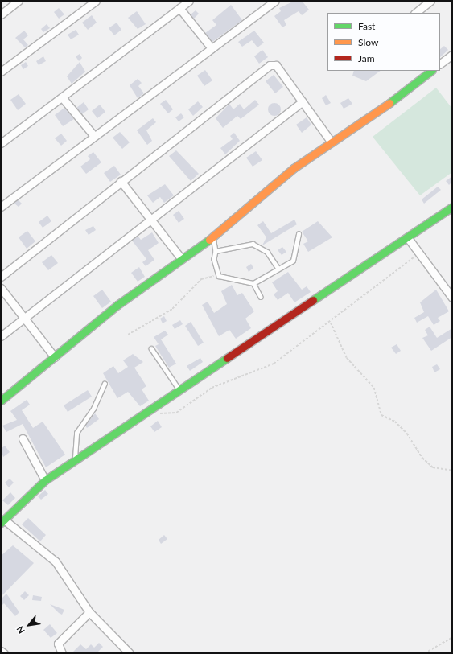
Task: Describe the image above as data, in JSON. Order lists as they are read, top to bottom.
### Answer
{
  "legend": ["Fast", "Slow", "Jam"],
  "north": "bottom left"
}
